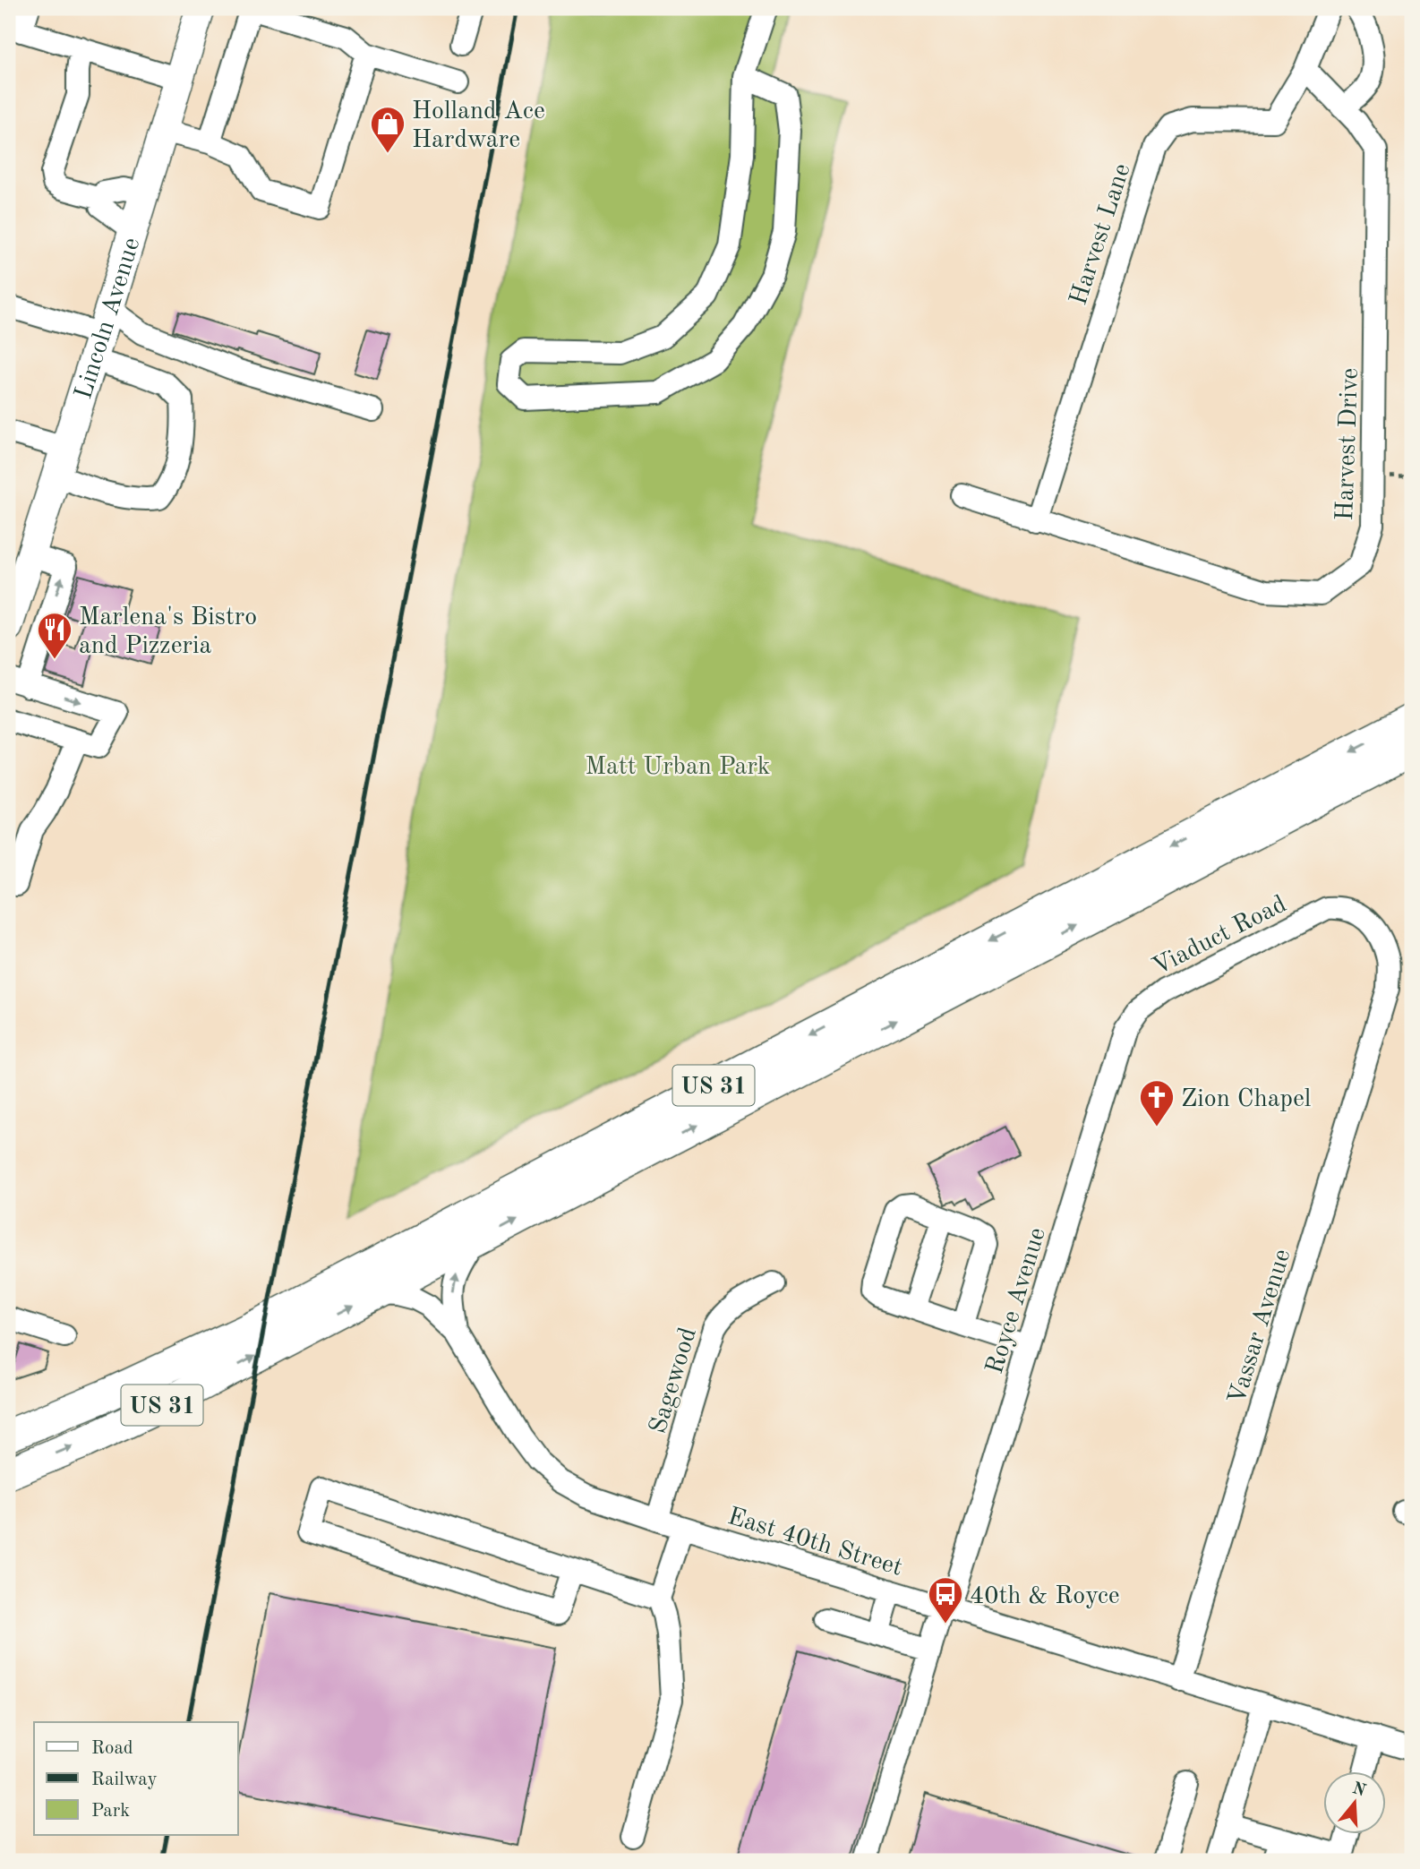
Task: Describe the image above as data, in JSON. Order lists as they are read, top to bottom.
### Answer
{
  "streets": {
    "highway": ["US 31"],
    "main road": ["Lincoln Avenue"],
    "street": [
      "Harvest Lane",
      "Harvest Drive",
      "Viaduct Road",
      "Royce Avenue",
      "Vassar Avenue",
      "Sagewood",
      "East 40th Street"
    ]
  },
  "crossings": [
    ["Harvest Lane", "Harvest Drive"],
    ["Viaduct Road", "Royce Avenue"],
    ["Viaduct Road", "Vassar Avenue"],
    ["Royce Avenue", "East 40th Street"],
    ["Vassar Avenue", "East 40th Street"],
    ["Sagewood", "East 40th Street"]
  ],
  "parks": ["Matt Urban Park"],
  "places": {
    "shop": ["Holland Ace Hardware"],
    "restaurant": ["Marlena's Bistro and Pizzeria"],
    "church": ["Zion Chapel"],
    "bus stop": ["40th & Royce"]
  },
  "legend": ["Road", "Railway", "Park"],
  "north": "top"
}
